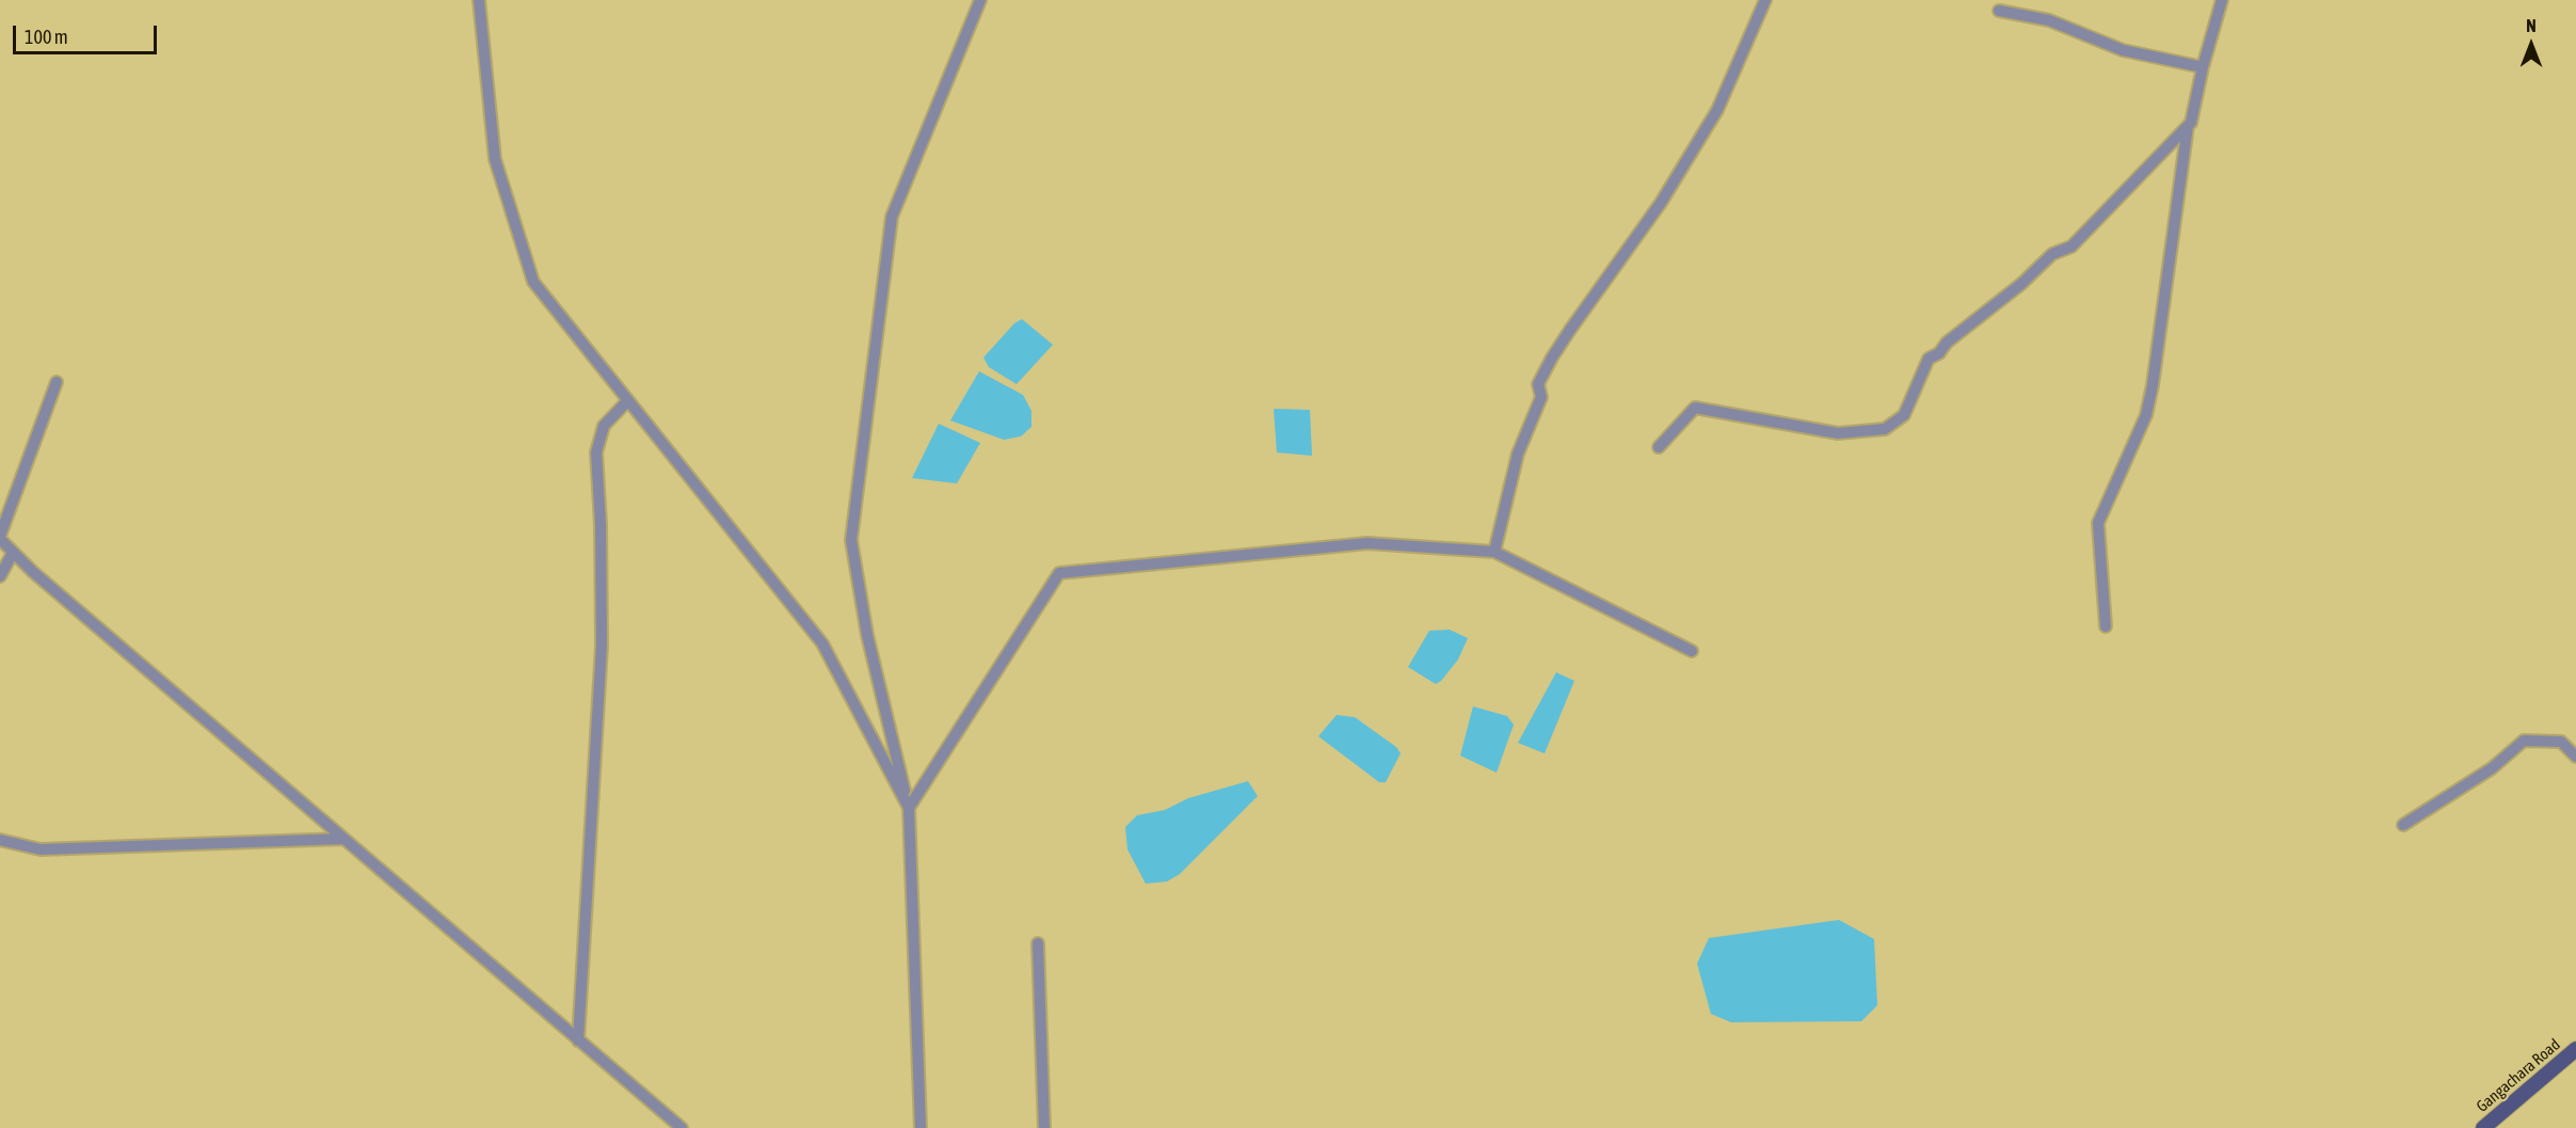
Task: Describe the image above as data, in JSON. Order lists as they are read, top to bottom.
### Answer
{
  "streets": {
    "main road": ["Gangachara Road"]
  },
  "scale_bar": "100 m",
  "north": "top"
}
